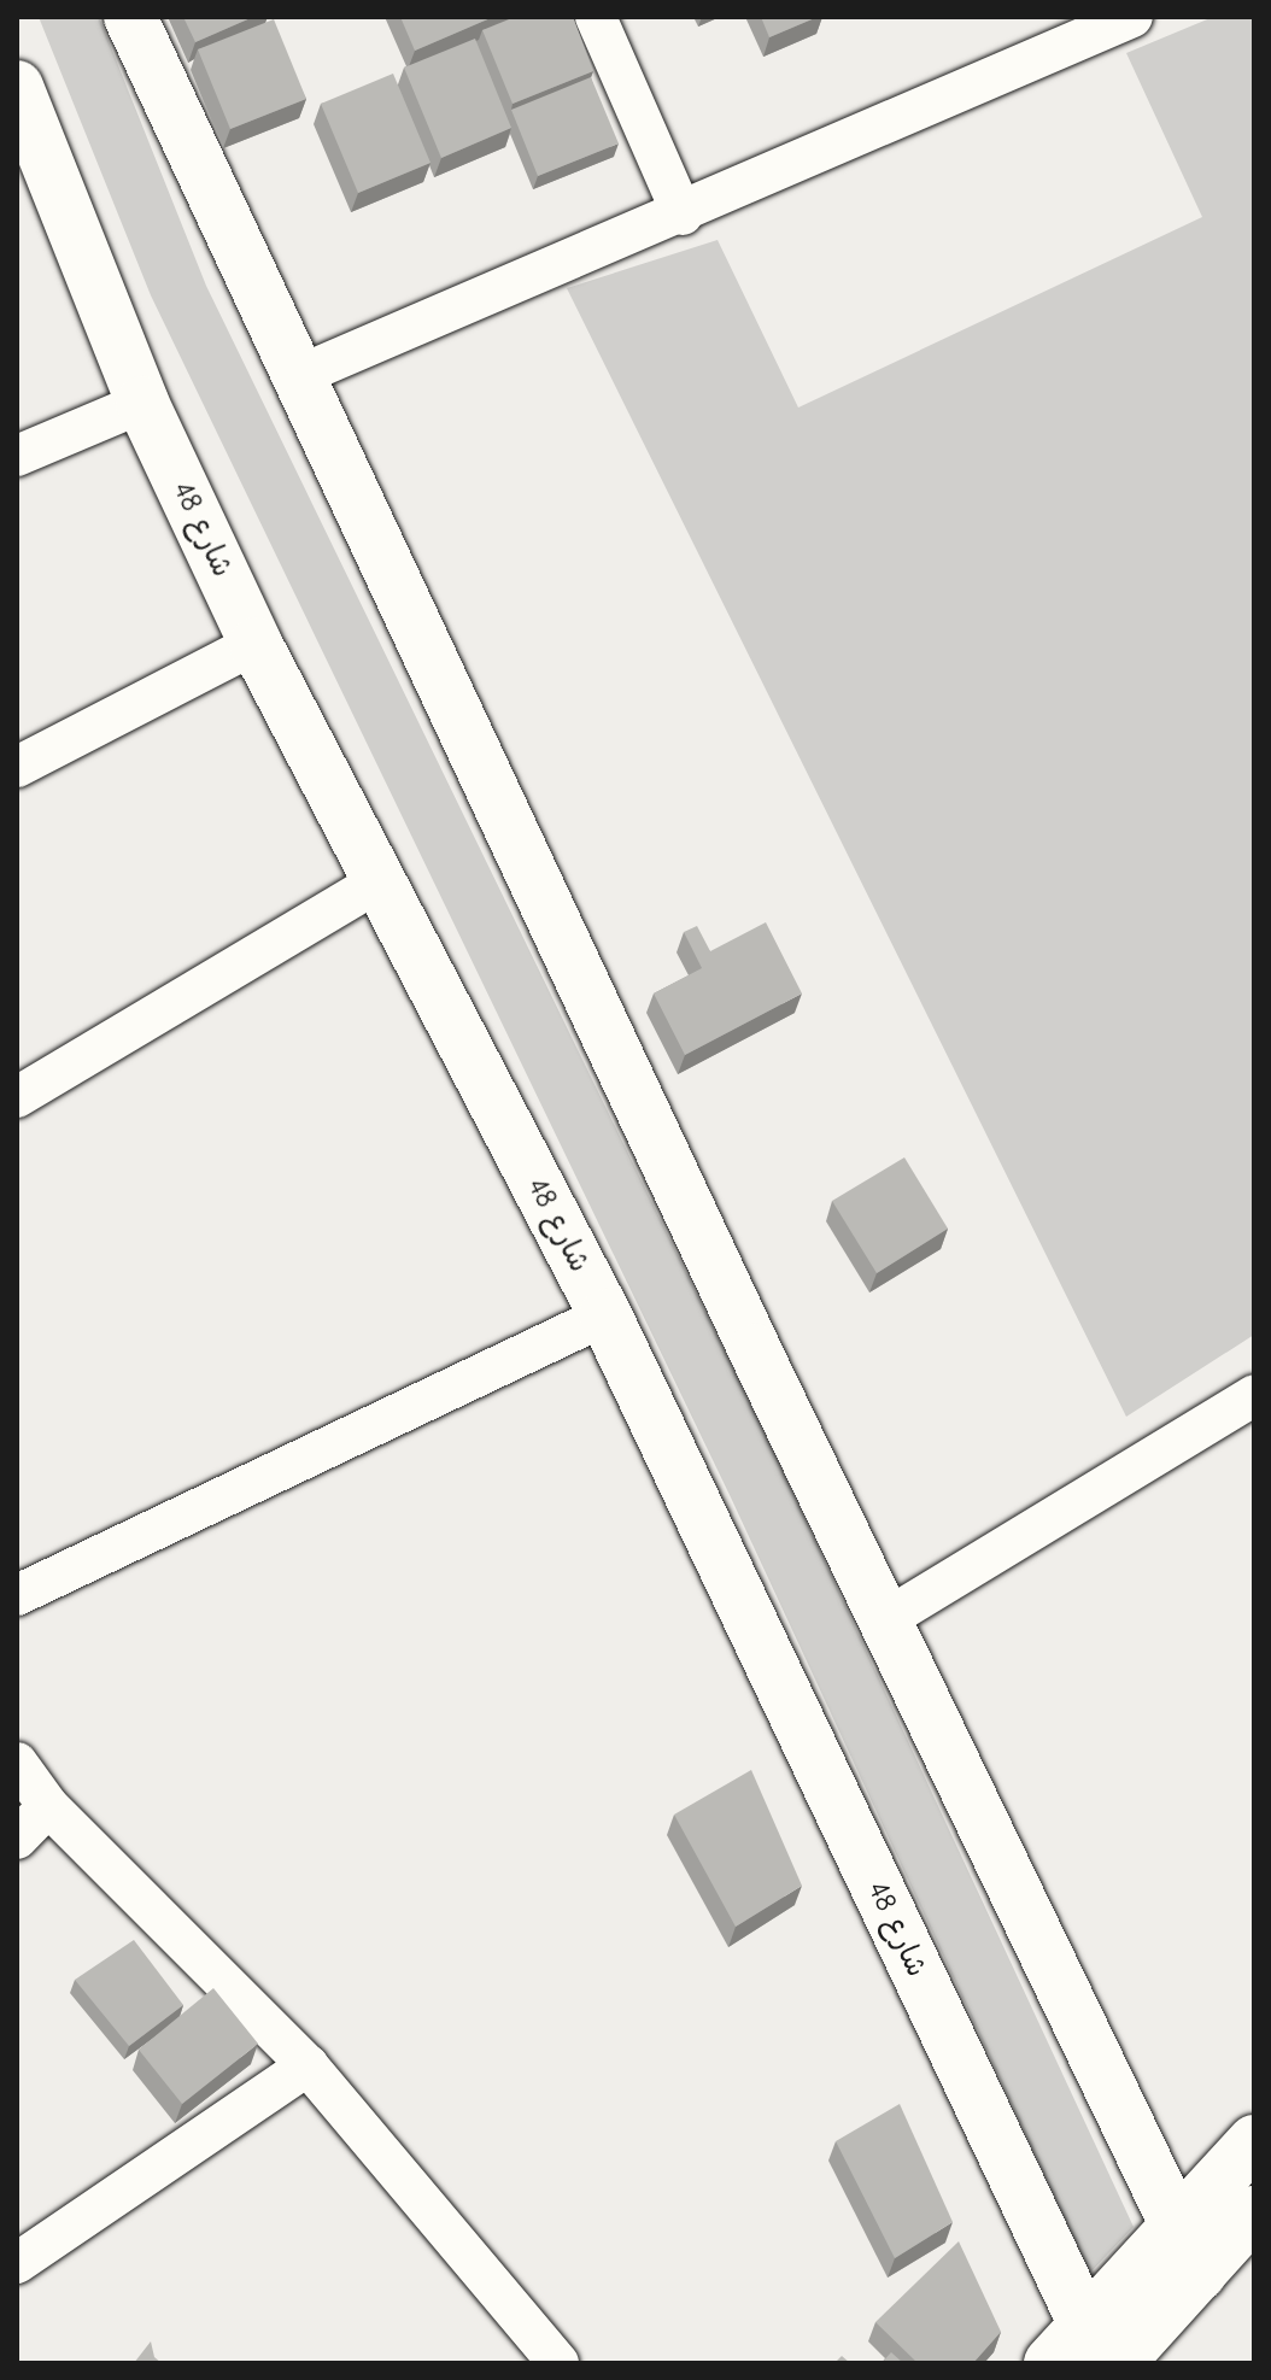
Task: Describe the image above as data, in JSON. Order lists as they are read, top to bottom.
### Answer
{
  "streets": {
    "main road": ["48 شارع"]
  }
}
